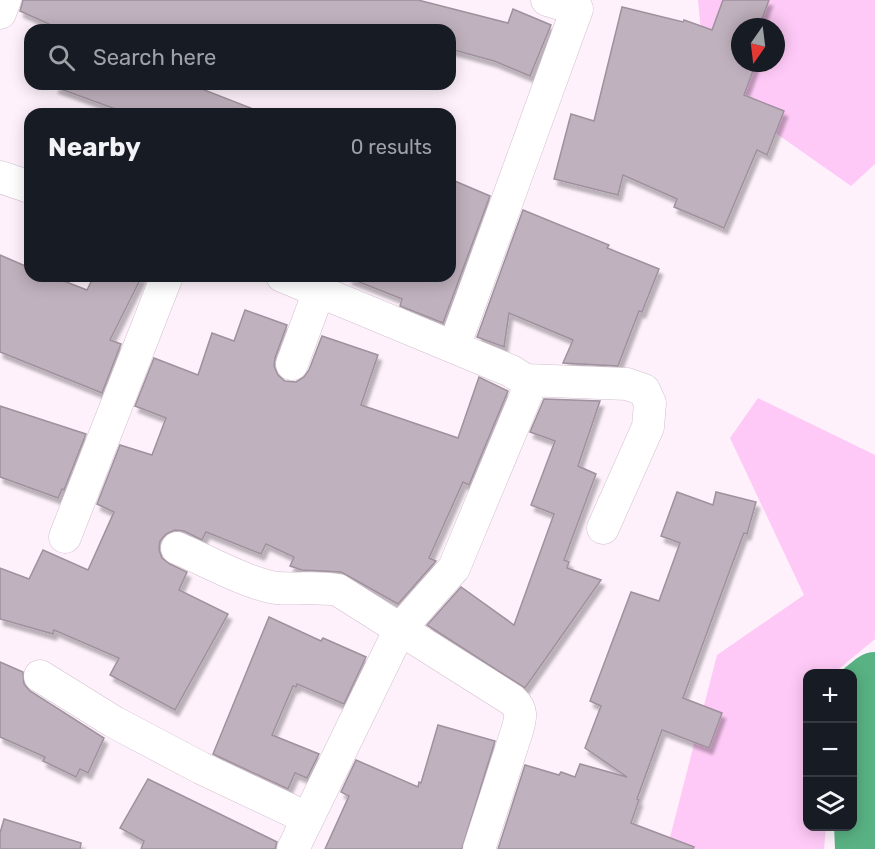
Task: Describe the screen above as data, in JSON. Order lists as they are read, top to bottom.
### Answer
{
  "north": "bottom",
  "page": {
    "search": "Search here",
    "heading": ["Nearby", "0 results"],
    "map_buttons": ["+", "−"]
  }
}
